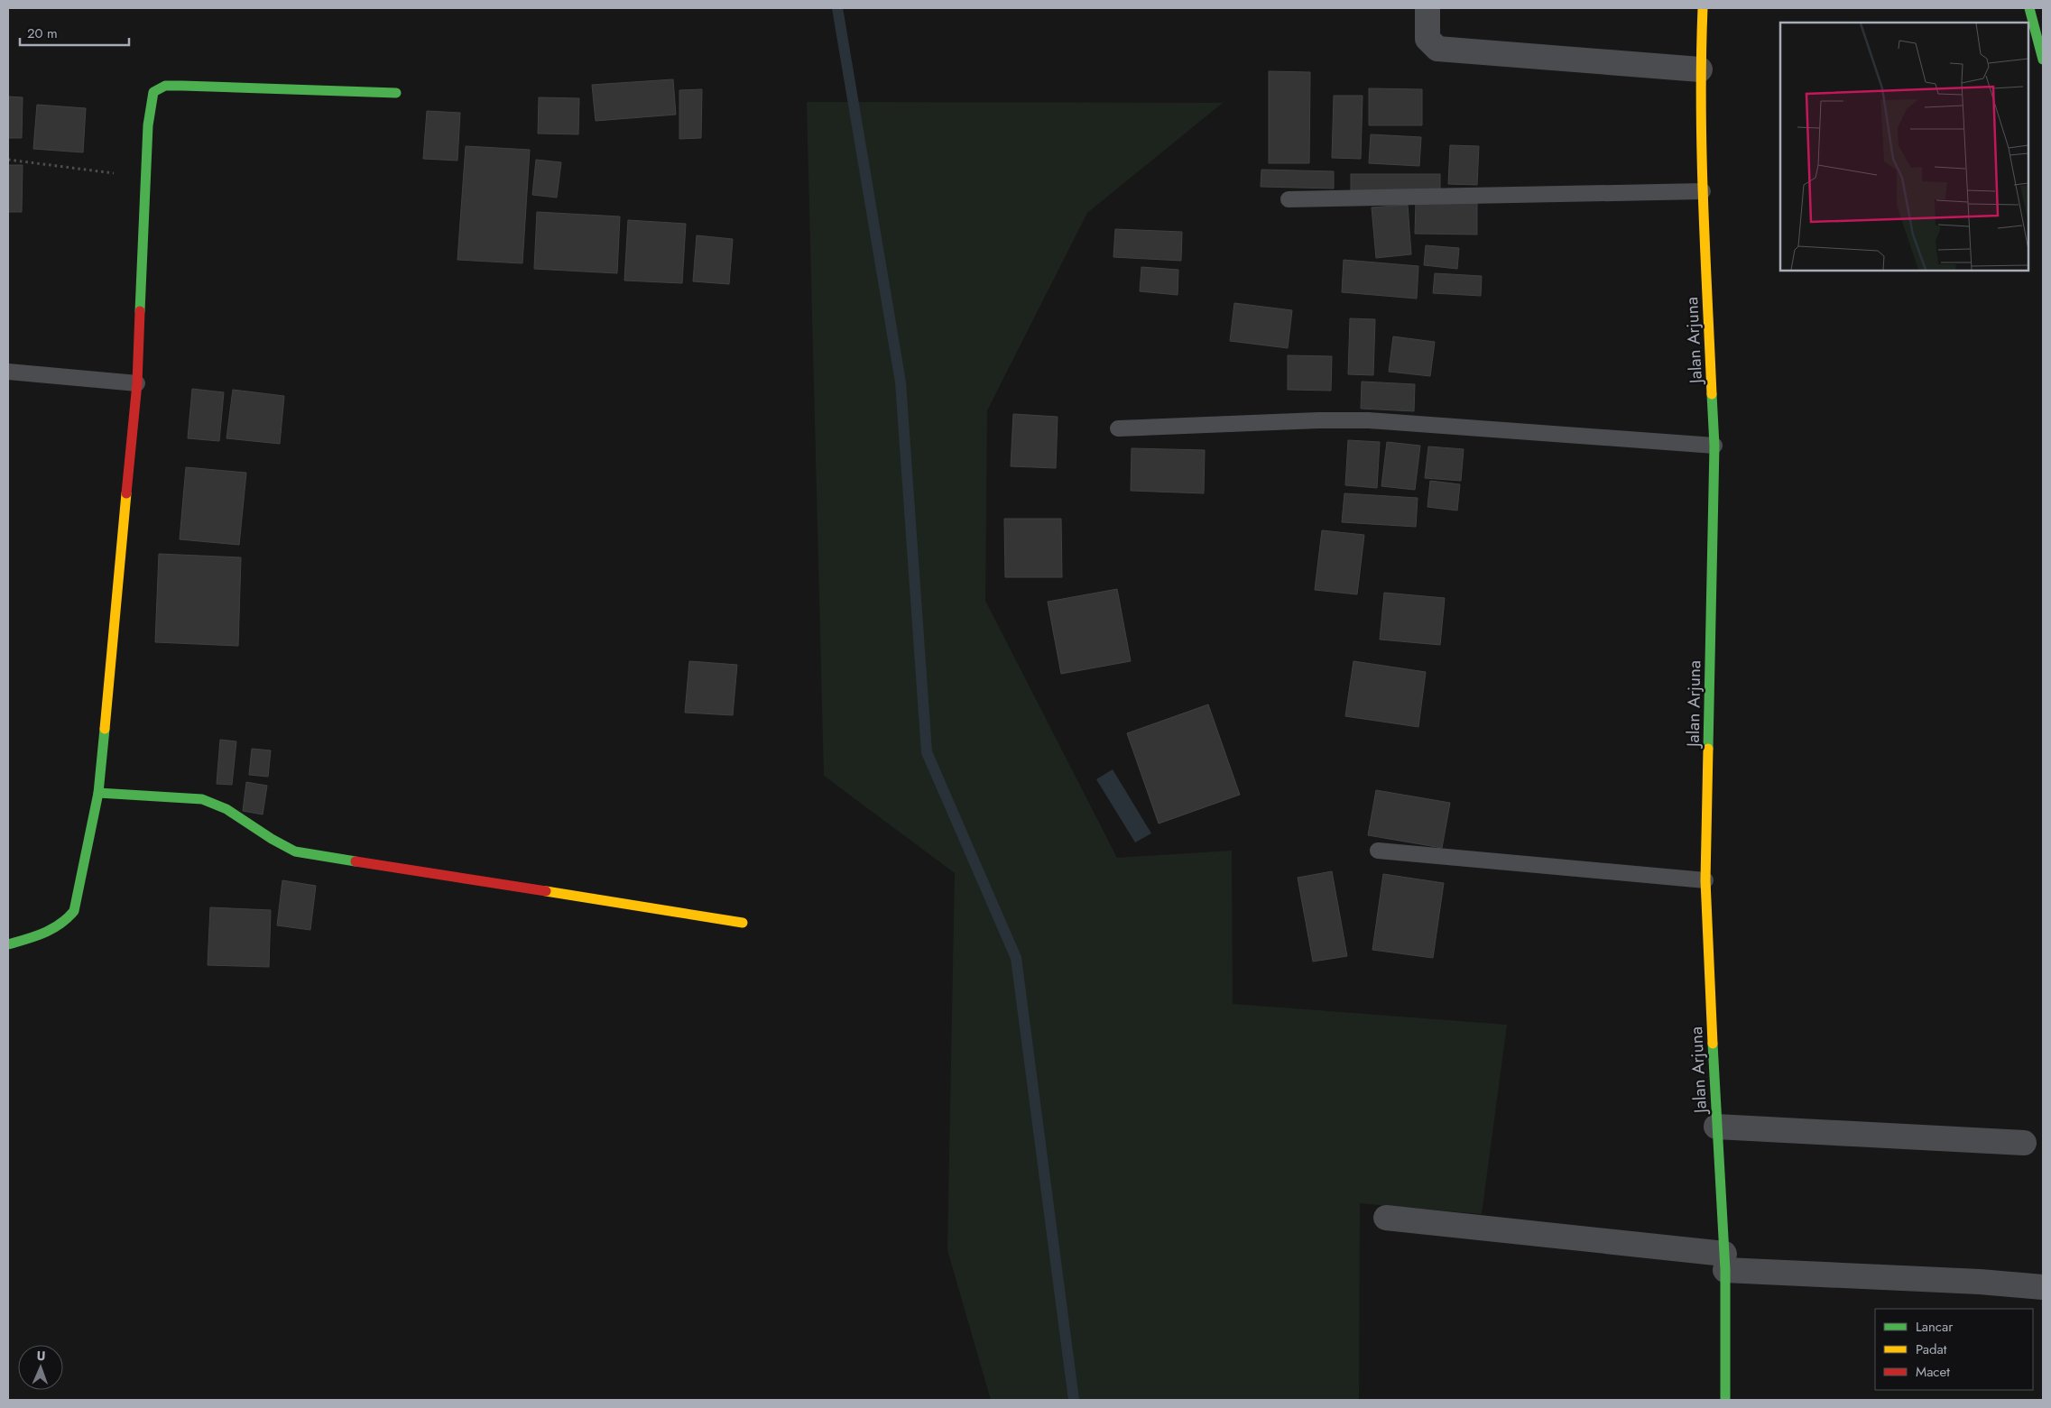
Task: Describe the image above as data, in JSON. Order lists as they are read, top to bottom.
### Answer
{
  "streets": {
    "street": ["Jalan Arjuna"]
  },
  "legend": ["Lancar", "Padat", "Macet"],
  "scale_bar": "20 m",
  "north": "top"
}
